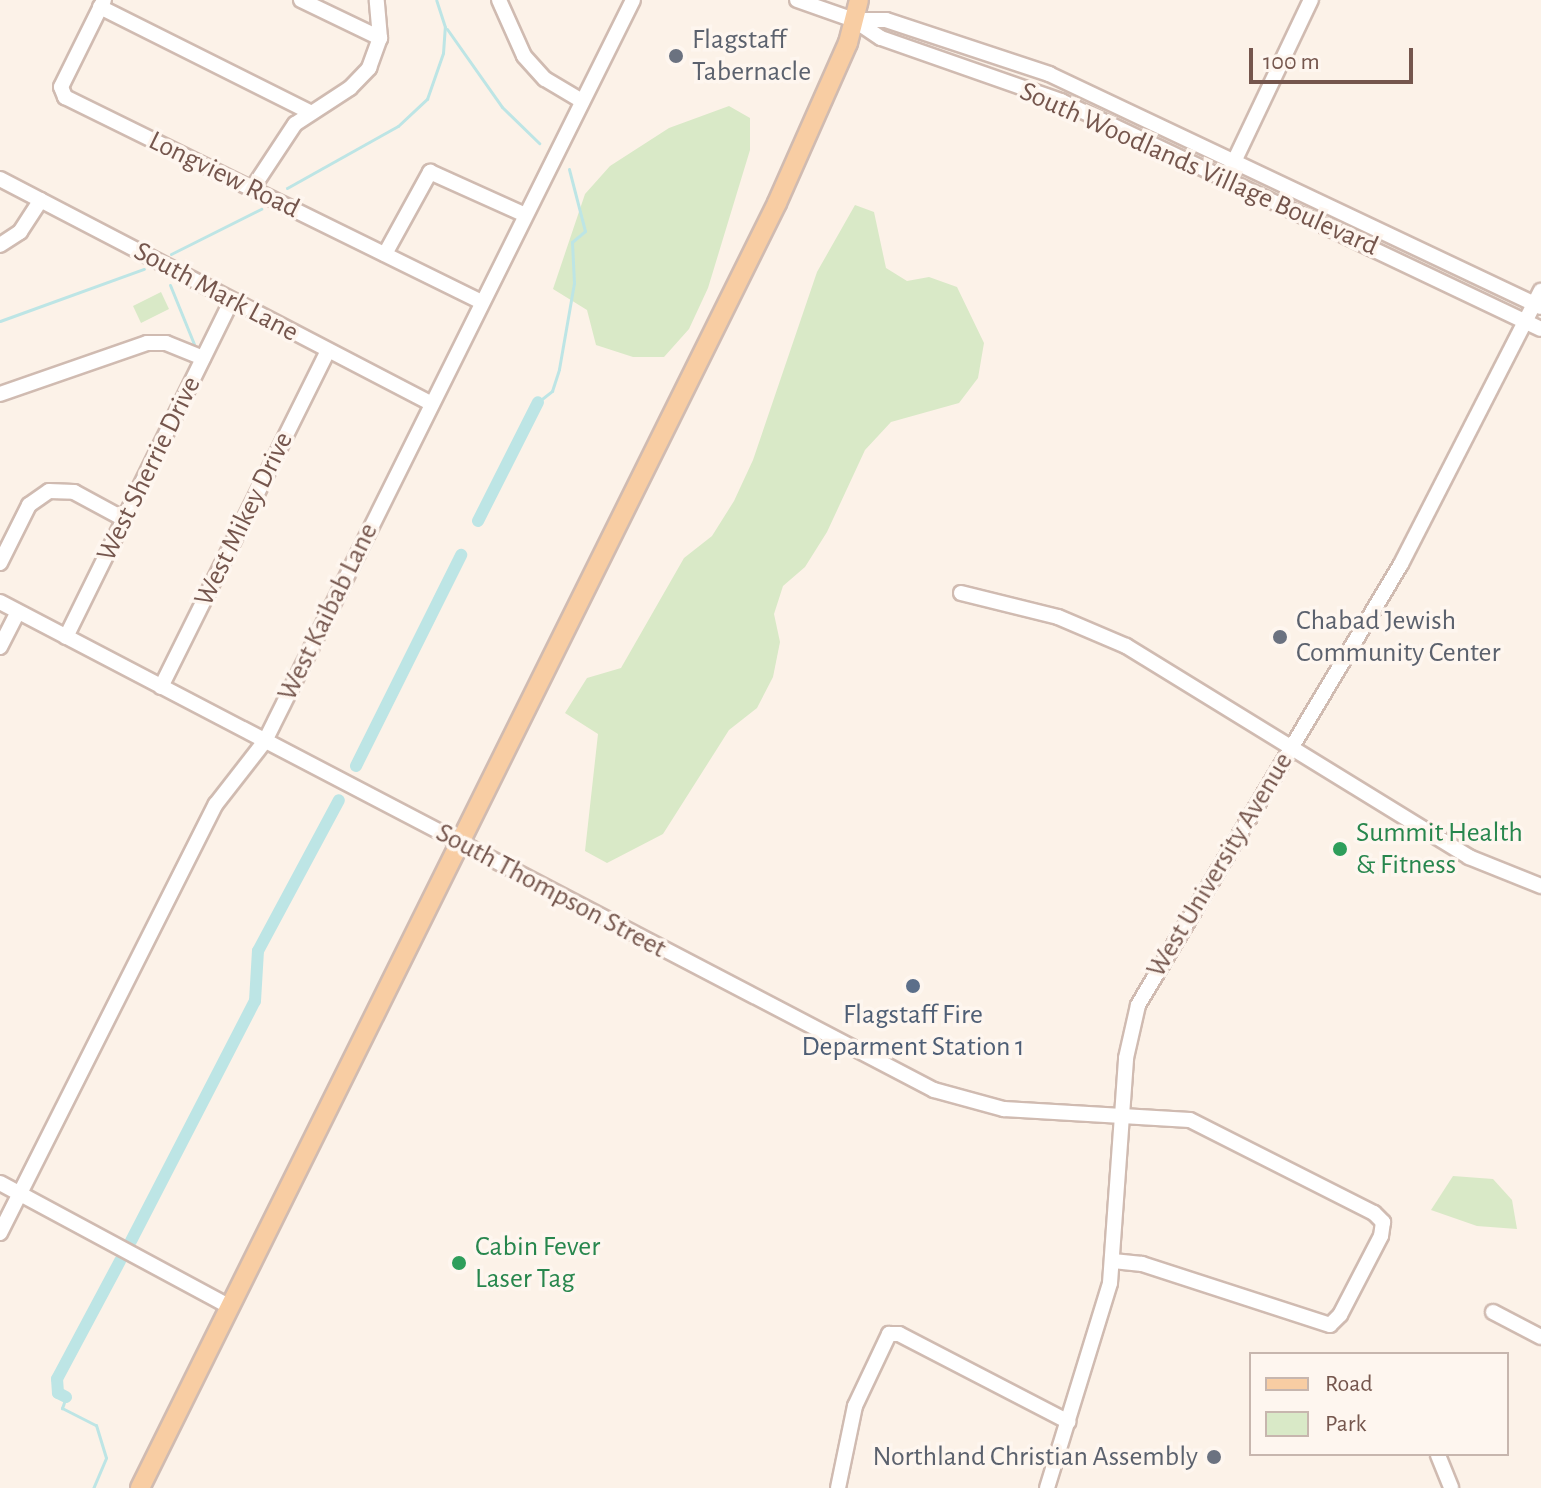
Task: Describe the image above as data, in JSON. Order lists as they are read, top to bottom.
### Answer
{
  "streets": {
    "street": [
      "South Woodlands Village Boulevard",
      "Longview Road",
      "South Mark Lane",
      "West Sherrie Drive",
      "West Mikey Drive",
      "West Kaibab Lane",
      "West University Avenue",
      "South Thompson Street"
    ]
  },
  "crossings": [
    ["South Woodlands Village Boulevard", "West University Avenue"],
    ["Longview Road", "West Kaibab Lane"],
    ["South Mark Lane", "West Sherrie Drive"],
    ["South Mark Lane", "West Mikey Drive"],
    ["South Mark Lane", "West Kaibab Lane"],
    ["West Sherrie Drive", "South Thompson Street"],
    ["West Mikey Drive", "South Thompson Street"],
    ["West Kaibab Lane", "South Thompson Street"],
    ["West University Avenue", "South Thompson Street"]
  ],
  "places": [
    "Flagstaff Tabernacle",
    "Chabad Jewish Community Center",
    "Summit Health & Fitness",
    "Flagstaff Fire Deparment Station 1",
    "Cabin Fever Laser Tag",
    "Northland Christian Assembly"
  ],
  "legend": ["Road", "Park"],
  "scale_bar": "100 m"
}
